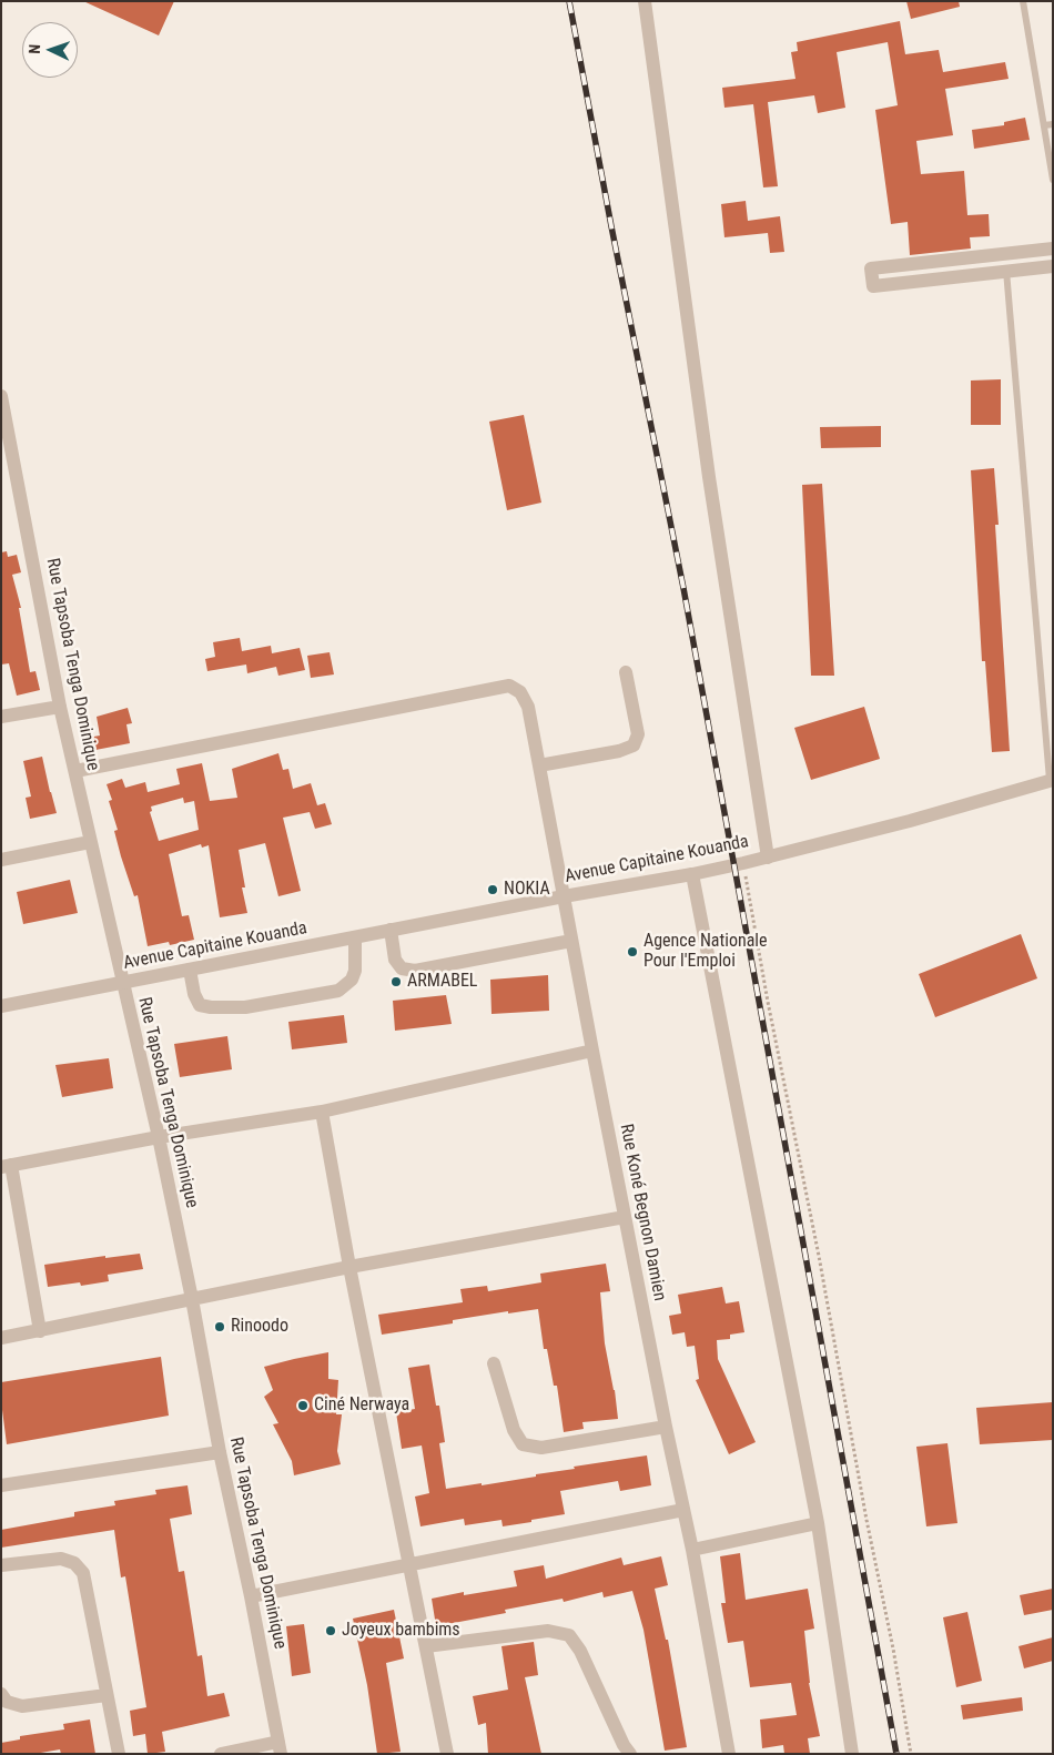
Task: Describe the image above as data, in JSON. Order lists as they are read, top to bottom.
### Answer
{
  "streets": {
    "street": ["Rue Tapsoba Tenga Dominique", "Avenue Capitaine Kouanda", "Rue Koné Begnon Damien"]
  },
  "crossings": [
    ["Rue Tapsoba Tenga Dominique", "Avenue Capitaine Kouanda"],
    ["Rue Tapsoba Tenga Dominique", "Rue Koné Begnon Damien"],
    ["Avenue Capitaine Kouanda", "Rue Koné Begnon Damien"]
  ],
  "places": [
    "NOKIA",
    "Agence Nationale Pour l'Emploi",
    "ARMABEL",
    "Rinoodo",
    "Ciné Nerwaya",
    "Joyeux bambims"
  ],
  "north": "left"
}
